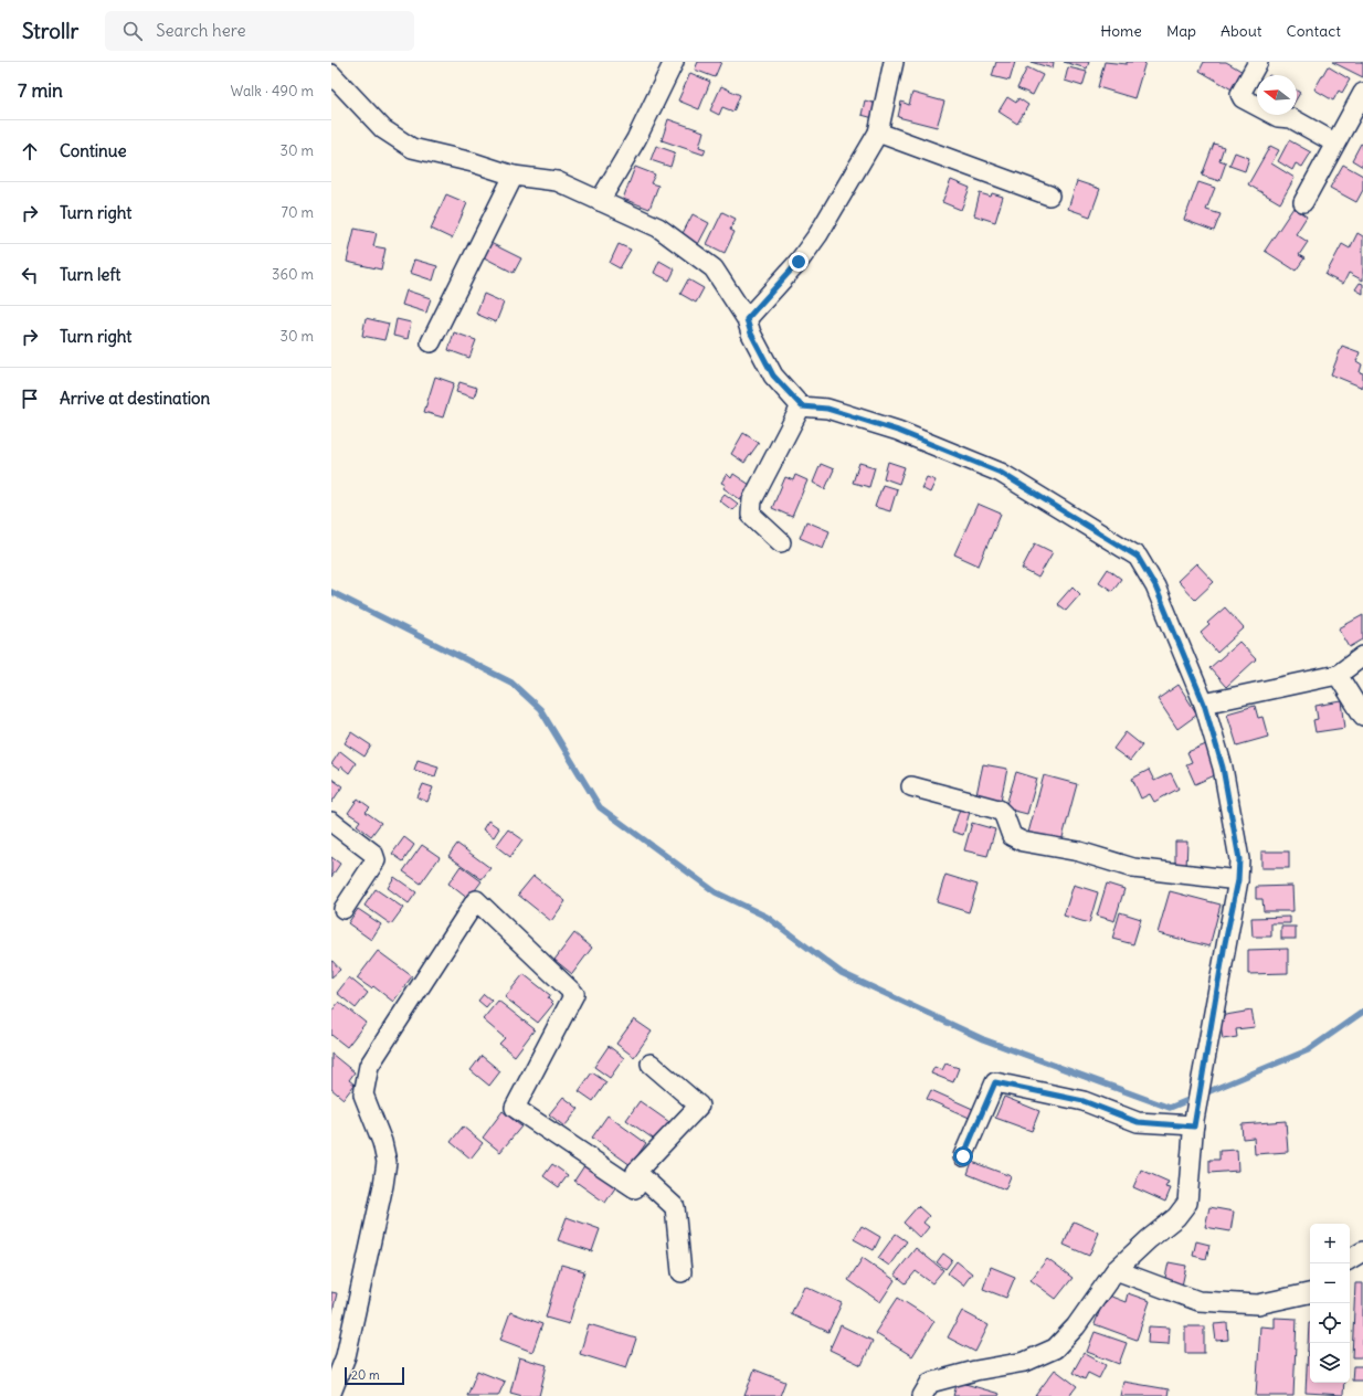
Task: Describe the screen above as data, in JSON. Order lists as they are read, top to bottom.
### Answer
{
  "scale_bar": "20 m",
  "north": "left",
  "page": {
    "header": "Strollr",
    "search": "Search here",
    "nav": [
      "Home",
      "Map",
      "About",
      "Contact"
    ],
    "heading": ["7 min", "Walk · 490 m"],
    "list": [
      ["Continue", "30 m"],
      ["Turn right", "70 m"],
      ["Turn left", "360 m"],
      ["Turn right", "30 m"],
      "Arrive at destination"
    ],
    "map_buttons": ["+", "−"],
    "scale": "20 m"
  }
}
